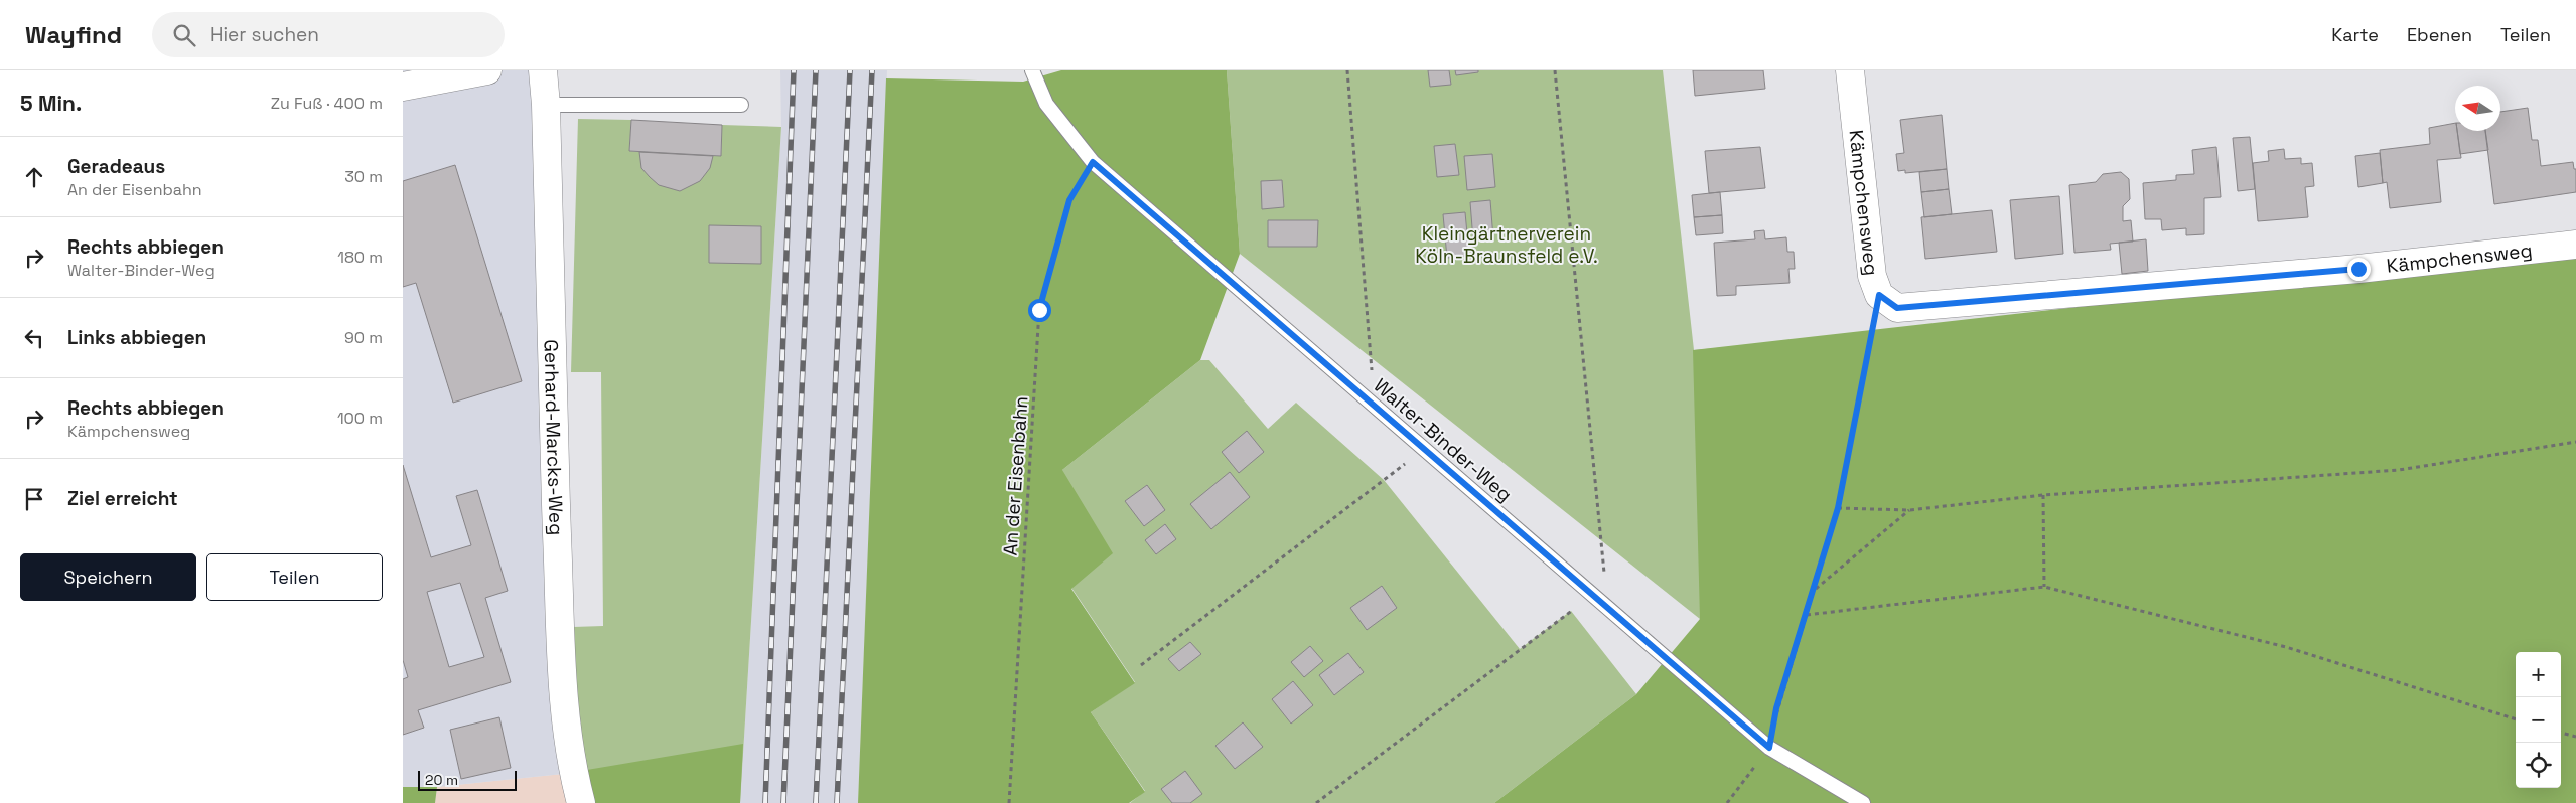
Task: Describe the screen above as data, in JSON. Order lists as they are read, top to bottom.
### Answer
{
  "streets": {
    "street": ["Kämpchensweg", "Gerhard-Marcks-Weg"],
    "lane": ["Walter-Binder-Weg"],
    "path": ["An der Eisenbahn"]
  },
  "crossings": [
    ["Walter-Binder-Weg", "An der Eisenbahn"]
  ],
  "parks": ["Kleingärtnerverein Köln-Braunsfeld e.V."],
  "scale_bar": "20 m",
  "north": "left",
  "page": {
    "header": "Wayfind",
    "search": "Hier suchen",
    "nav": ["Karte", "Ebenen", "Teilen"],
    "heading": ["5 Min.", "Zu Fuß · 400 m"],
    "list": [
      ["Geradeaus", "An der Eisenbahn", "30 m"],
      ["Rechts abbiegen", "Walter-Binder-Weg", "180 m"],
      ["Links abbiegen", "90 m"],
      ["Rechts abbiegen", "Kämpchensweg", "100 m"],
      "Ziel erreicht"
    ],
    "buttons": ["Speichern", "Teilen"],
    "map_buttons": ["+", "−"],
    "scale": "20 m"
  }
}
